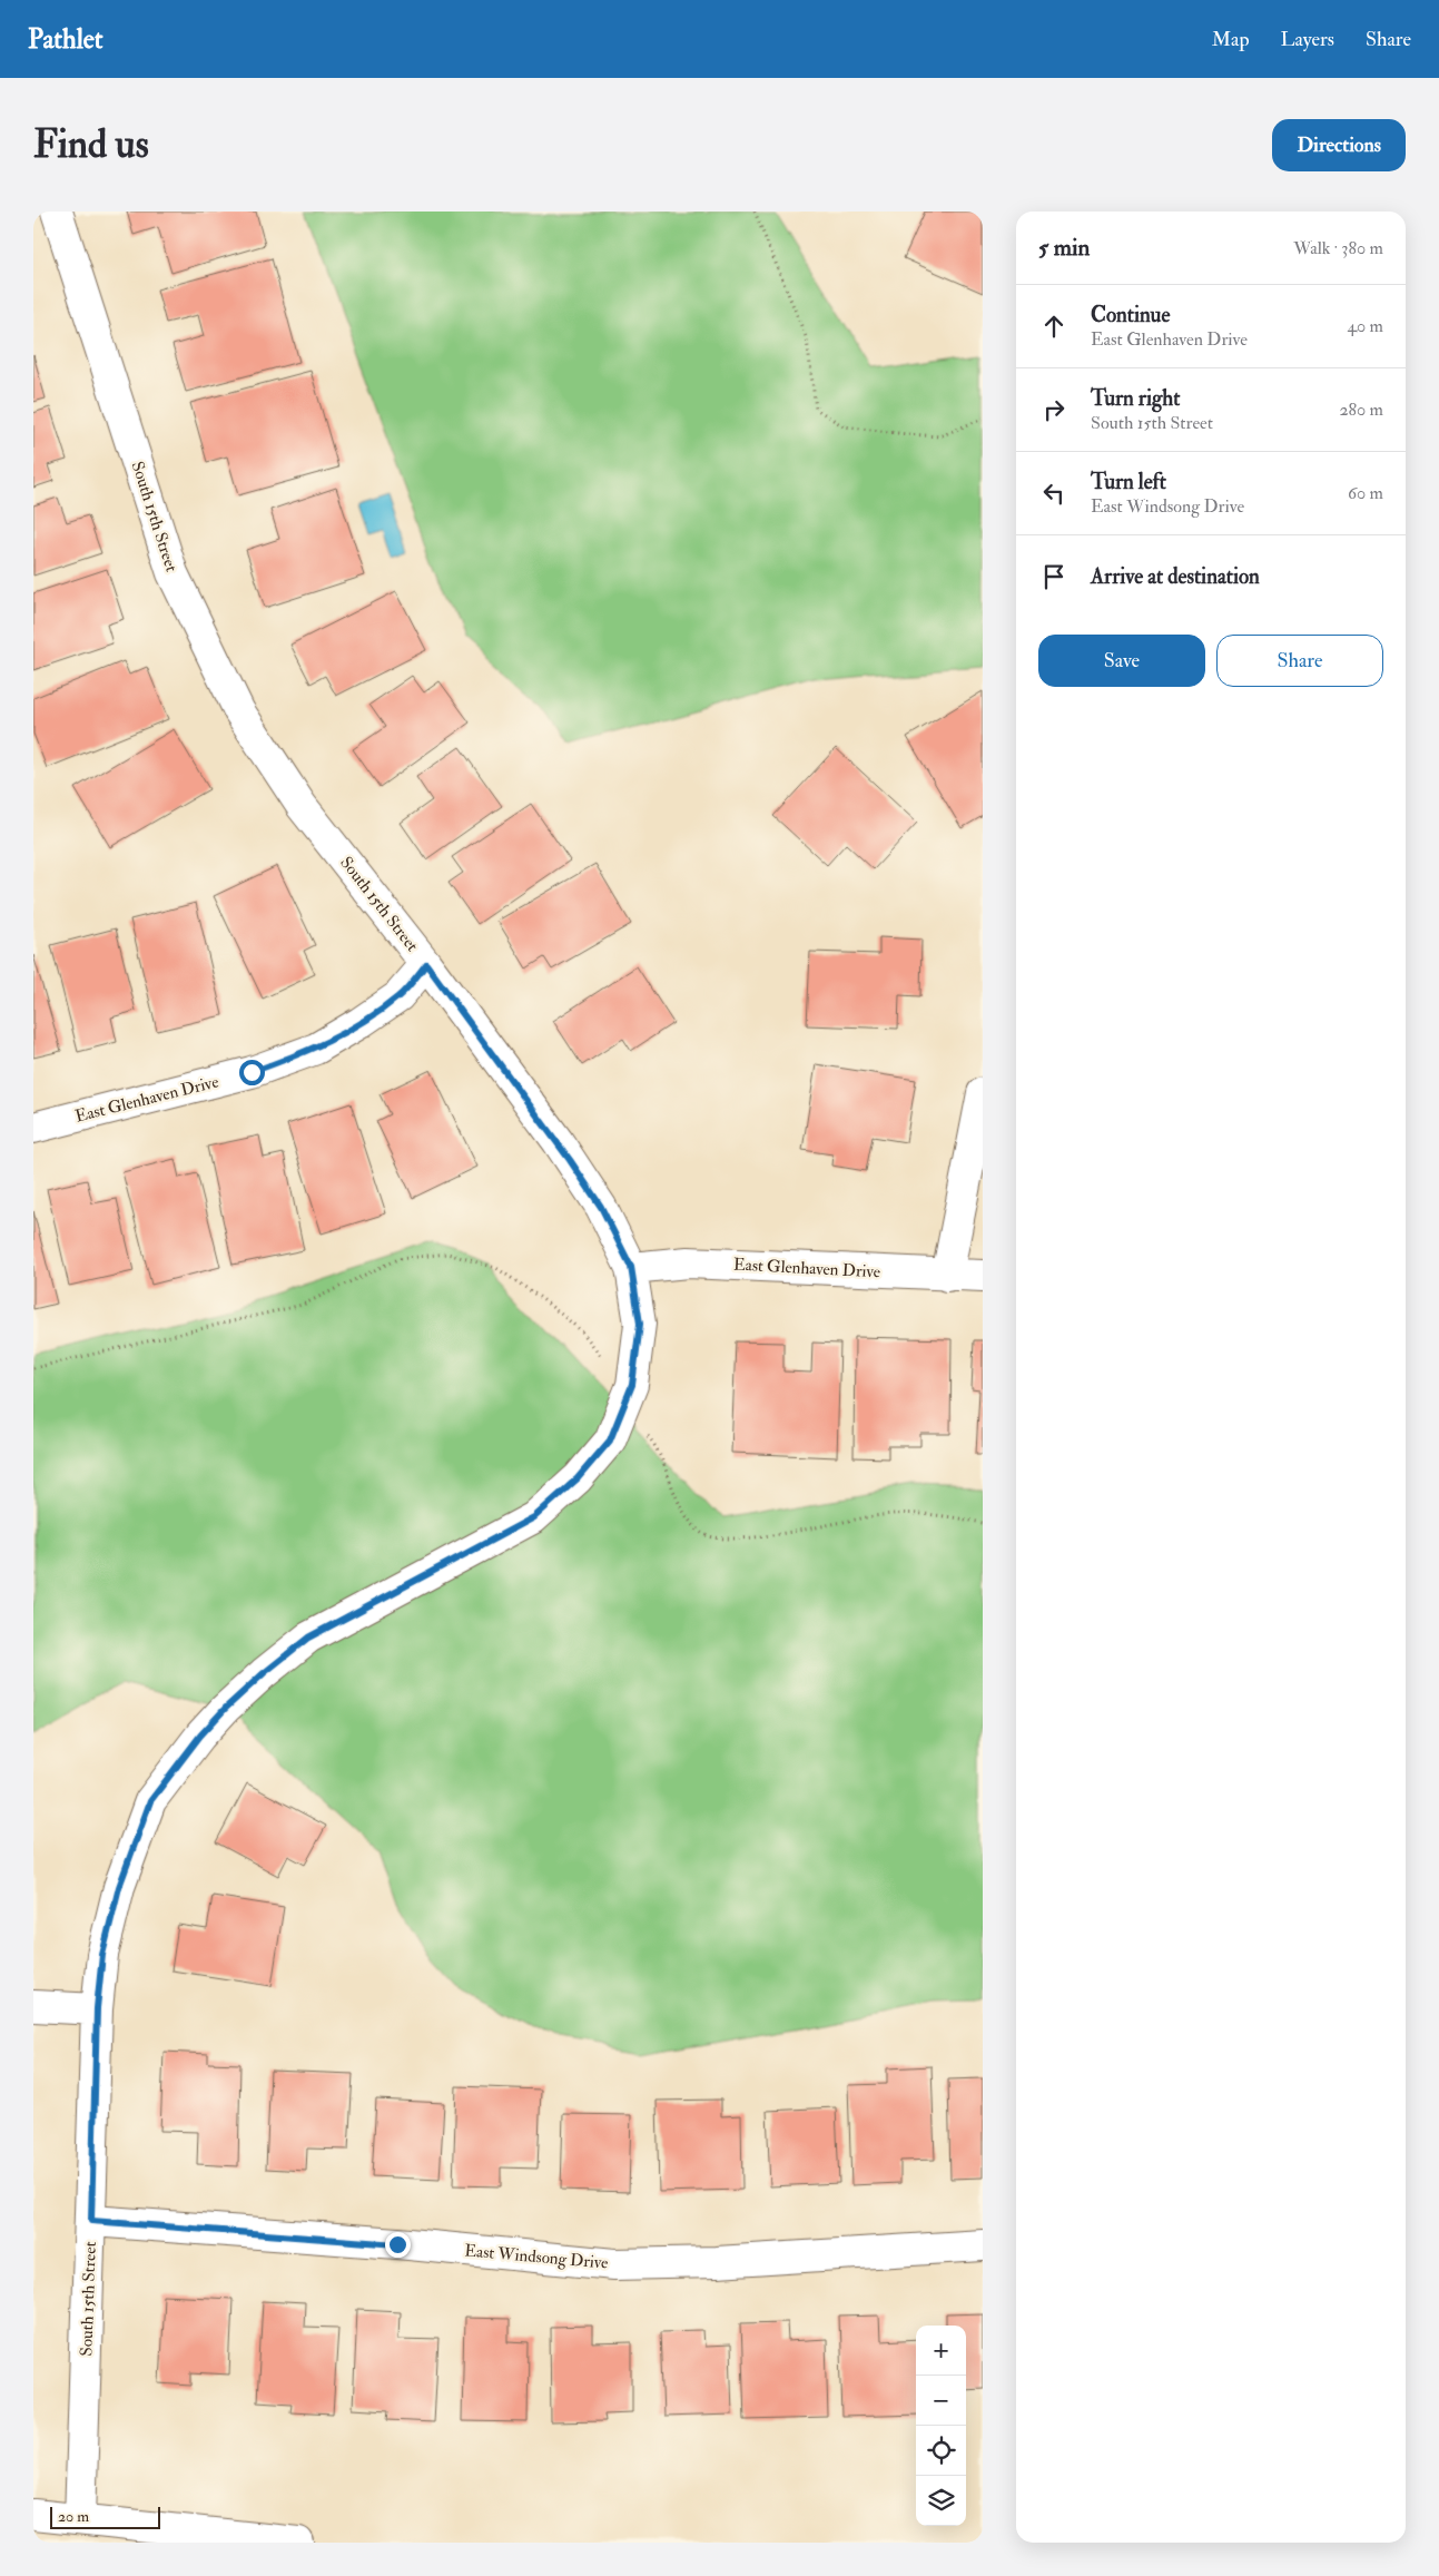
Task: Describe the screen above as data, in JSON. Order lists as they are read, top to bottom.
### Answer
{
  "streets": {
    "street": ["South 15th Street", "East Glenhaven Drive", "East Windsong Drive"]
  },
  "crossings": [
    ["South 15th Street", "East Glenhaven Drive"],
    ["South 15th Street", "East Windsong Drive"]
  ],
  "scale_bar": "20 m",
  "page": {
    "header": "Pathlet",
    "nav": ["Map", "Layers", "Share"],
    "buttons": [
      "Directions",
      ["Save", "Share"]
    ],
    "title": "Find us",
    "heading": ["5 min", "Walk · 380 m"],
    "list": [
      ["Continue", "East Glenhaven Drive", "40 m"],
      ["Turn right", "South 15th Street", "280 m"],
      ["Turn left", "East Windsong Drive", "60 m"],
      "Arrive at destination"
    ],
    "map_buttons": ["+", "−"],
    "scale": "20 m"
  }
}
